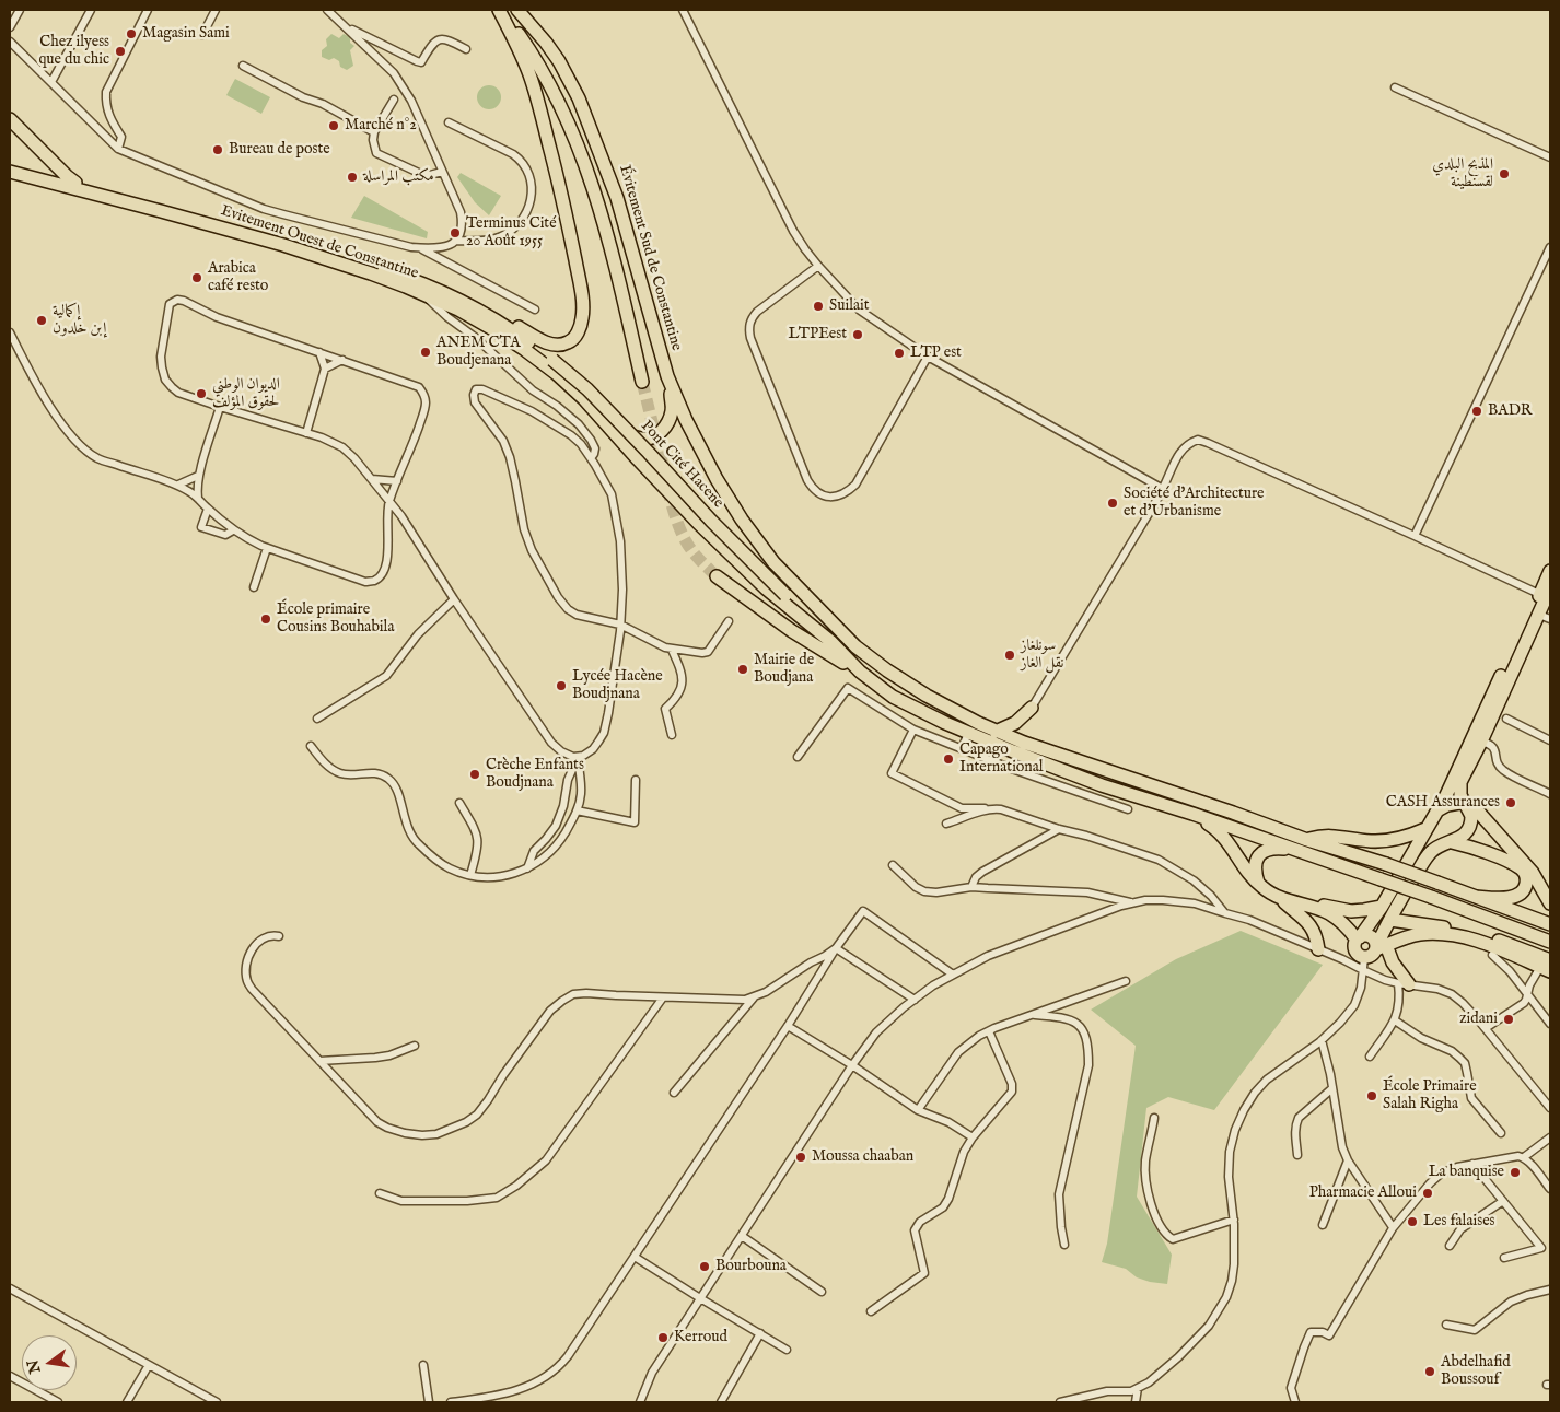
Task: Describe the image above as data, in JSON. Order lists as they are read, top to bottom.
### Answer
{
  "streets": {
    "highway": ["Evitement Ouest de Constantine", "Évitement Sud de Constantine", "Pont Cité Hacene"]
  },
  "crossings": [
    ["Evitement Ouest de Constantine", "Pont Cité Hacene"]
  ],
  "places": [
    "Magasin Sami",
    "Chez ilyess que du chic",
    "Marché n°2",
    "Bureau de poste",
    "المذبح البلدي لقسنطينة",
    "مكتب المراسلة",
    "Terminus Cité 20 Août 1955",
    "Arabica café resto",
    "Suilait",
    "إكمالية إبن خلدون",
    "LTPEest",
    "ANEM CTA Boudjenana",
    "LTP est",
    "الديوان الوطني لحقوق المؤلف",
    "BADR",
    "Société d'Architecture et d'Urbanisme",
    "École primaire Cousins Bouhabila",
    "سونلغاز نقل الغاز",
    "Mairie de Boudjana",
    "Lycée Hacène Boudjnana",
    "Capago International",
    "Crèche Enfants Boudjnana",
    "CASH Assurances",
    "zidani",
    "École Primaire Salah Righa",
    "Moussa chaaban",
    "La banquise",
    "Pharmacie Alloui",
    "Les falaises",
    "Bourbouna",
    "Kerroud",
    "Abdelhafid Boussouf"
  ],
  "north": "left"
}
